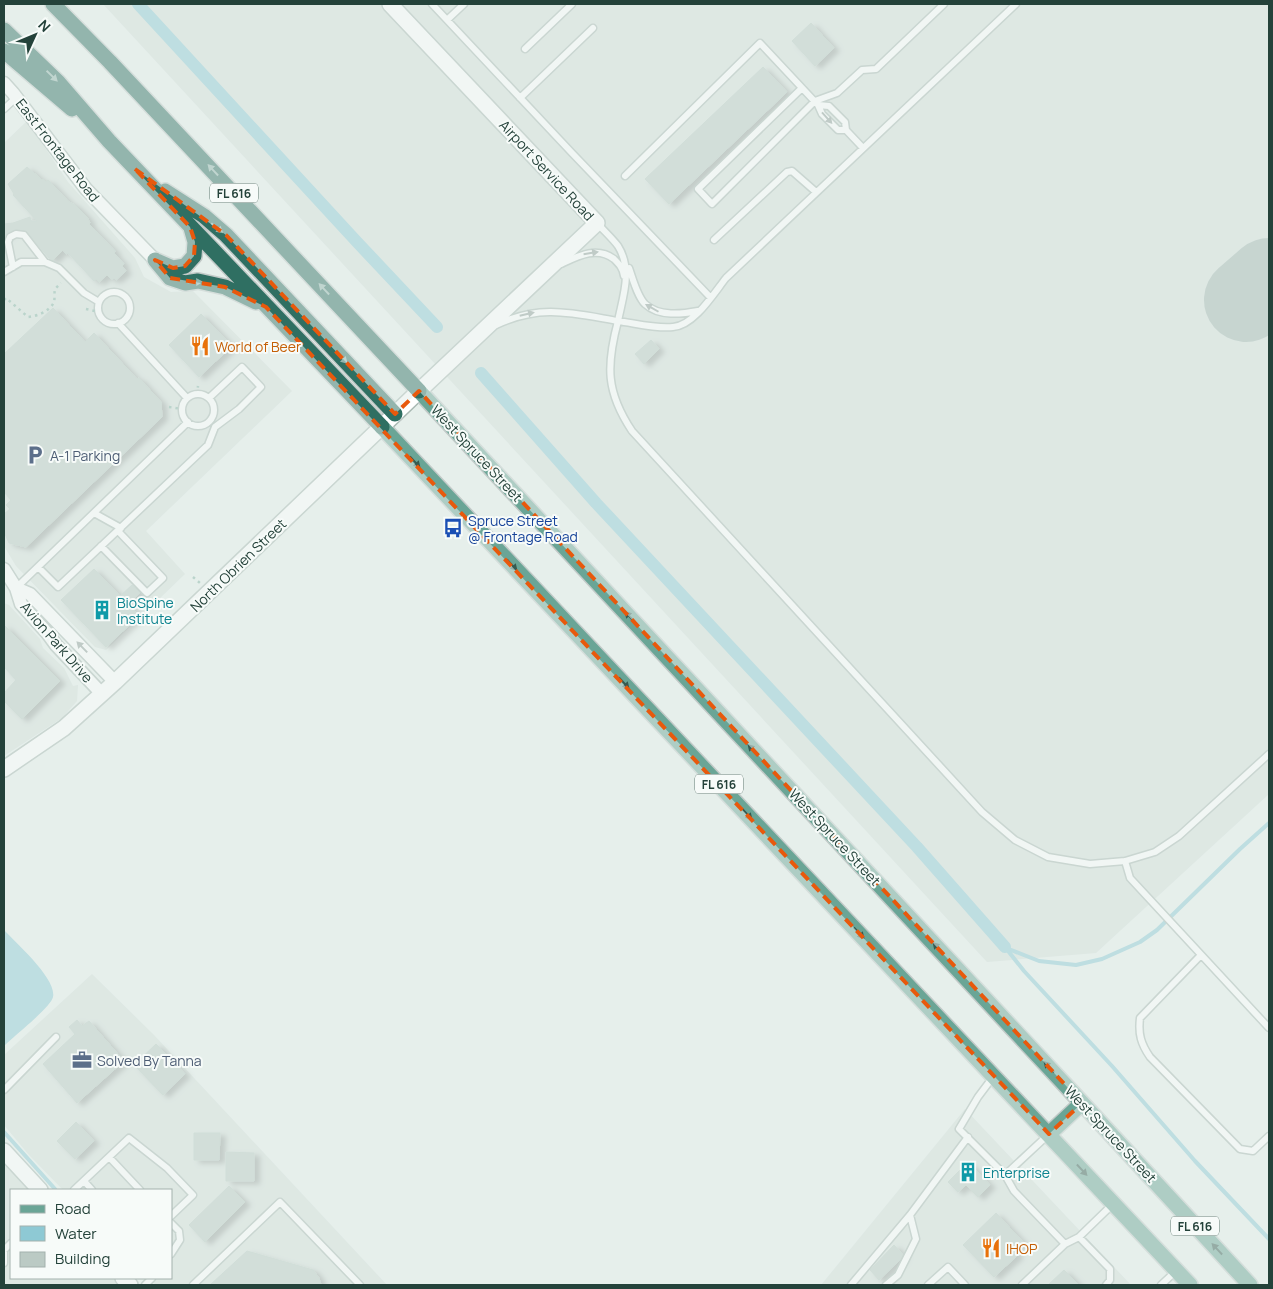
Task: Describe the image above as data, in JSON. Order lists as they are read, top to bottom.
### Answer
{
  "streets": {
    "highway": ["FL 616"],
    "main road": ["West Spruce Street"],
    "street": [
      "East Frontage Road",
      "Airport Service Road",
      "North Obrien Street",
      "Avion Park Drive"
    ]
  },
  "crossings": [
    ["Airport Service Road", "FL 616"],
    ["Airport Service Road", "West Spruce Street"],
    ["Airport Service Road", "North Obrien Street"],
    ["FL 616", "West Spruce Street"],
    ["FL 616", "North Obrien Street"],
    ["West Spruce Street", "North Obrien Street"],
    ["North Obrien Street", "Avion Park Drive"]
  ],
  "places": {
    "restaurant": ["World of Beer", "IHOP"],
    "parking": ["A-1 Parking"],
    "bus stop": ["Spruce Street @ Frontage Road"],
    "building": ["BioSpine Institute", "Enterprise"],
    "office": ["Solved By Tanna"]
  },
  "legend": ["Road", "Water", "Building"],
  "north": "top right"
}
